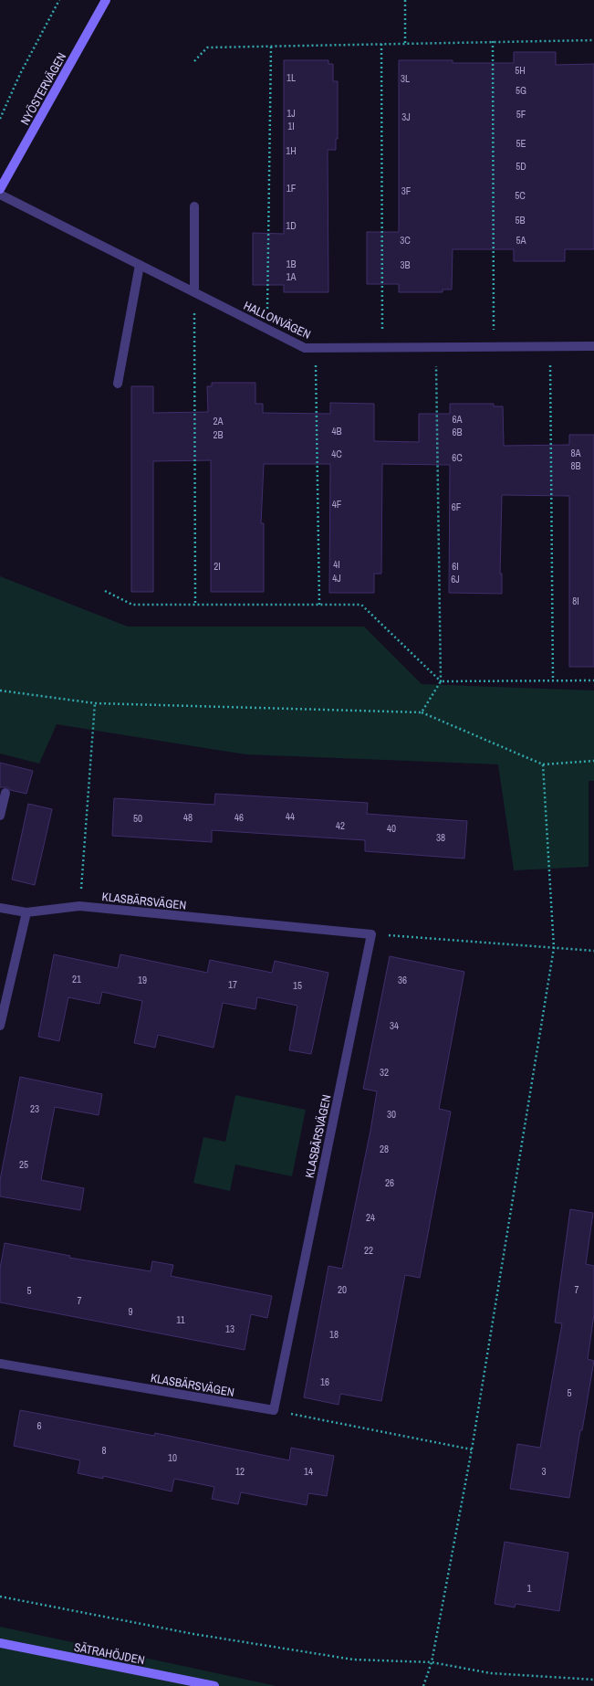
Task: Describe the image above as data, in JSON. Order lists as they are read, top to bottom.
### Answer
{
  "streets": {
    "street": [
      "NYÖSTERVÄGEN",
      "HALLONVÄGEN",
      "KLASBÄRSVÄGEN",
      "SÄTRAHÖJDEN"
    ]
  },
  "house_numbers": [
    "5H",
    "1L",
    "3L",
    "5G",
    "1J",
    "5F",
    "3J",
    "1I",
    "5E",
    "1H",
    "5D",
    "1F",
    "3F",
    "5C",
    "5B",
    "1D",
    "3C",
    "5A",
    "1B",
    "3B",
    "1A",
    "6A",
    "2A",
    "4B",
    "6B",
    "2B",
    "8A",
    "4C",
    "6C",
    "8B",
    "4F",
    "6F",
    "4I",
    "2I",
    "6I",
    "4J",
    "6J",
    "8I",
    "44",
    "48",
    "46",
    "50",
    "42",
    "40",
    "38",
    "21",
    "19",
    "36",
    "17",
    "15",
    "34",
    "32",
    "23",
    "30",
    "28",
    "25",
    "26",
    "24",
    "22",
    "20",
    "7",
    "5",
    "7",
    "9",
    "11",
    "13",
    "18",
    "16",
    "5",
    "6",
    "8",
    "10",
    "12",
    "14",
    "3",
    "1"
  ]
}
